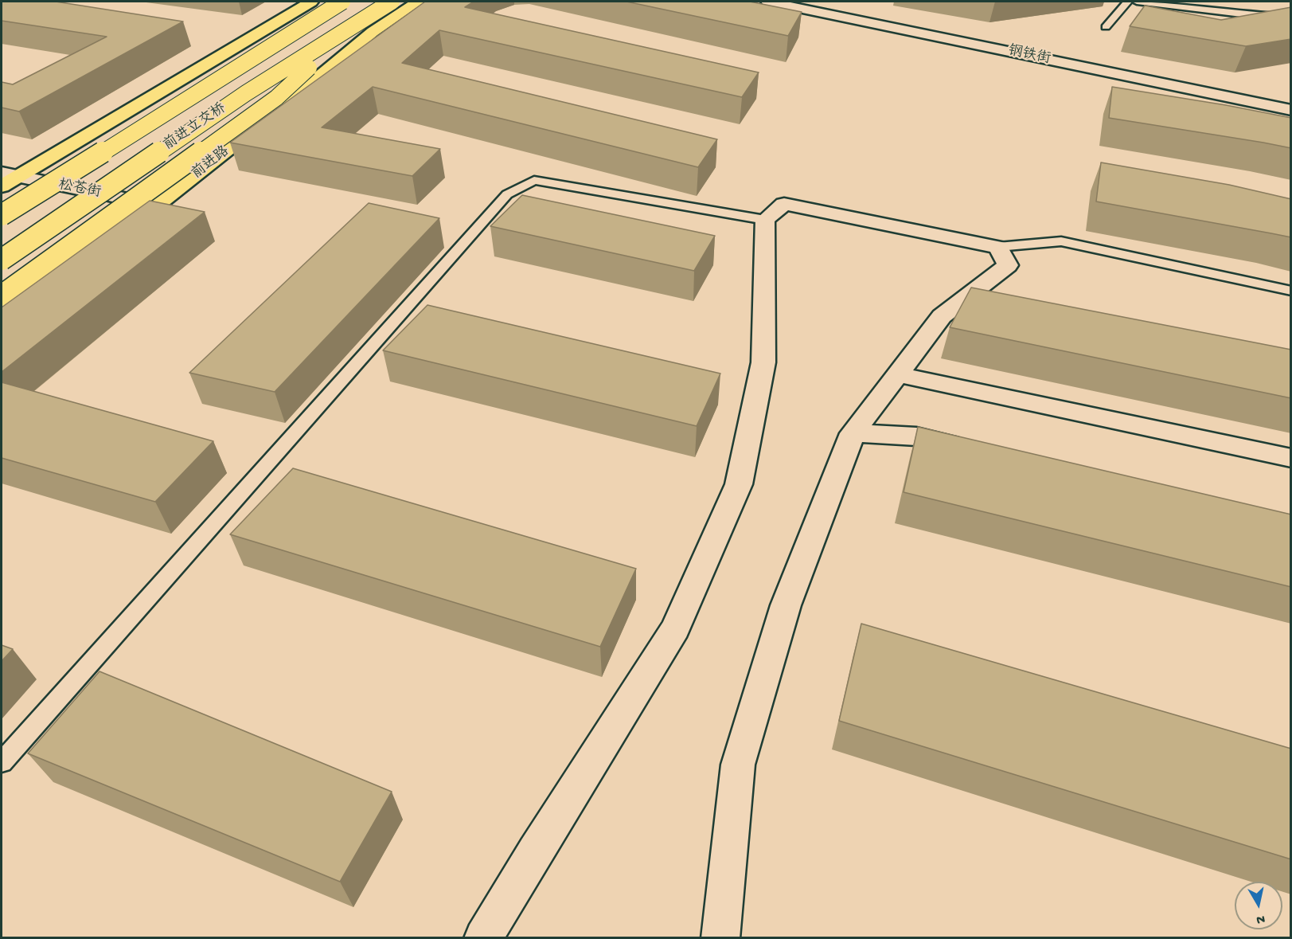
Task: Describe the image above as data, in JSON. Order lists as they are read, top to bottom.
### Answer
{
  "streets": {
    "highway": ["前进立交桥", "前进路"],
    "street": ["钢铁街", "松苍街"]
  },
  "crossings": [
    ["前进路", "松苍街"]
  ],
  "north": "bottom"
}
